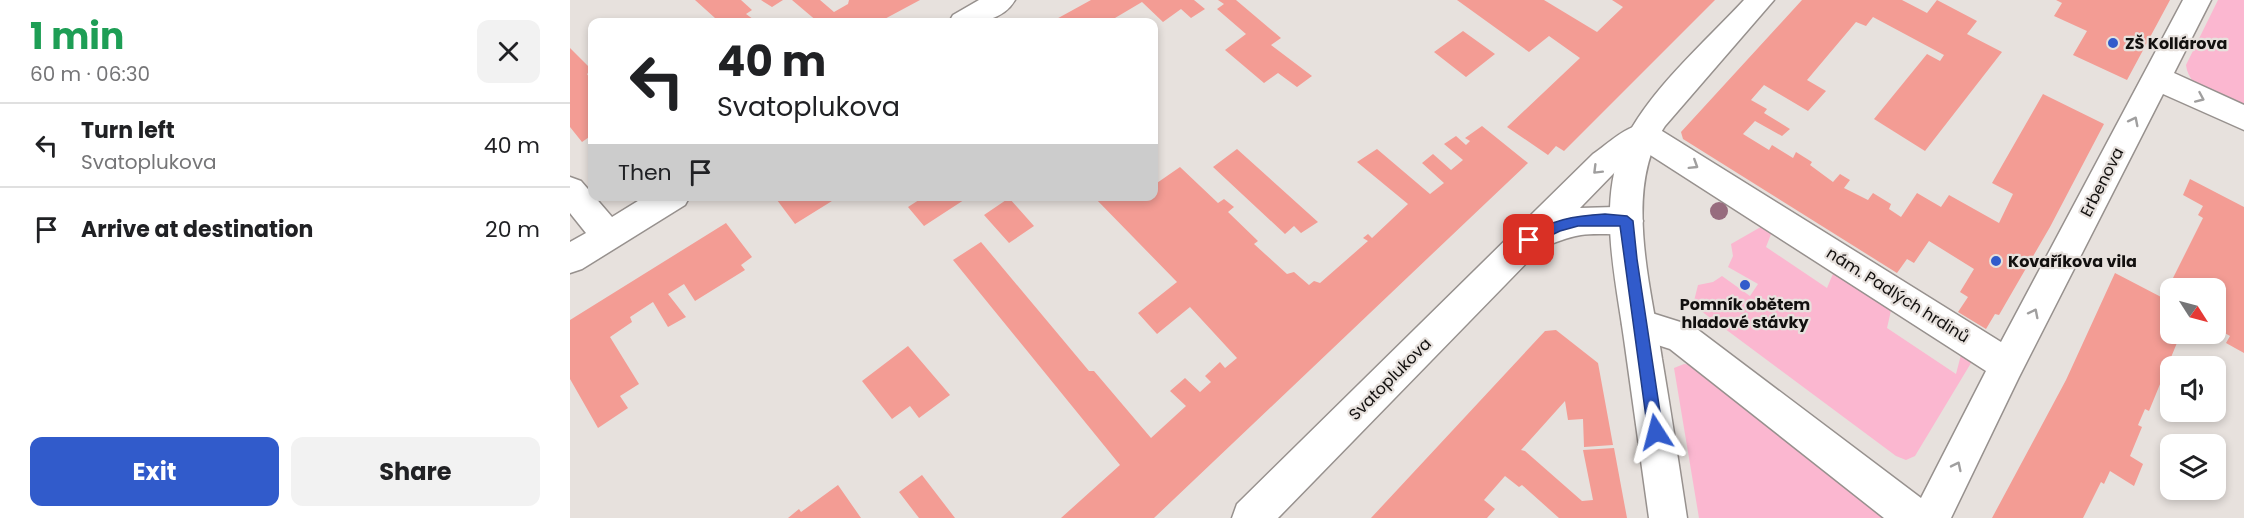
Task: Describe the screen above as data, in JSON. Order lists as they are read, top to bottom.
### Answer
{
  "streets": {
    "street": ["Erbenova", "nám. Padlých hrdinů", "Svatoplukova"]
  },
  "crossings": [
    ["Erbenova", "nám. Padlých hrdinů"],
    ["nám. Padlých hrdinů", "Svatoplukova"]
  ],
  "one_way": ["Erbenova"],
  "places": ["ZŠ Kollárova", "Kovaříkova vila", "Pomník obětem hladové stávky"],
  "north": "bottom right",
  "page": {
    "heading": ["1 min", "60 m · 06:30"],
    "turn": ["40 m", "Svatoplukova"],
    "list": [
      {
        "name": "Turn left",
        "note": "Svatoplukova",
        "value": "40 m"
      },
      {
        "name": "Arrive at destination",
        "value": "20 m"
      }
    ],
    "then": "Then",
    "buttons": ["Exit", "Share"]
  }
}
